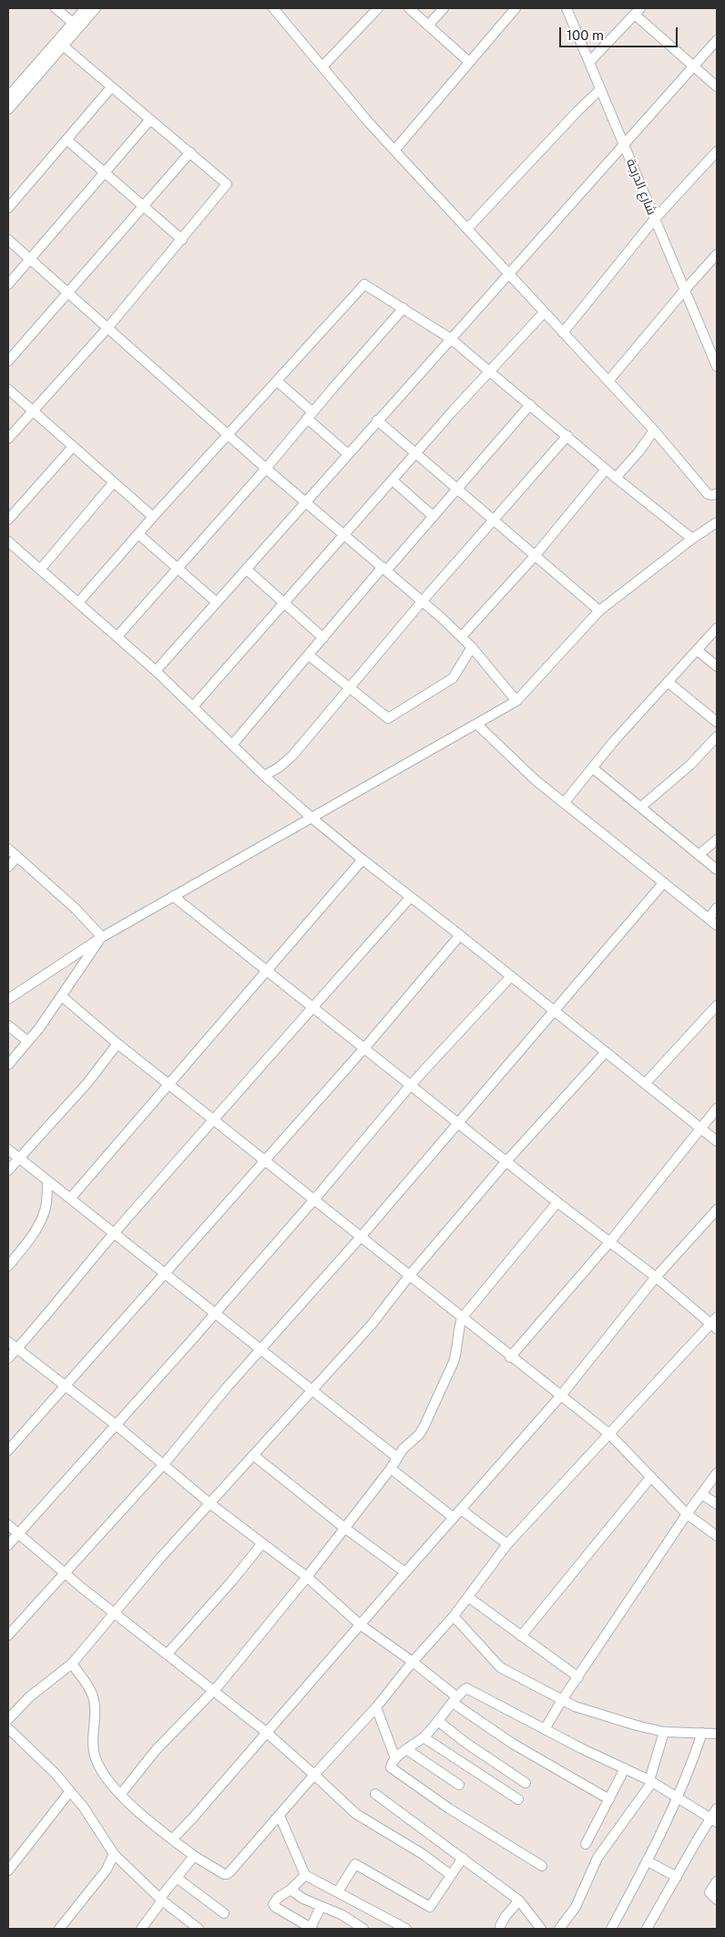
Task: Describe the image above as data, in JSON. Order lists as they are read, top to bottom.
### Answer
{
  "streets": {
    "street": ["شارع الدرجة"]
  },
  "scale_bar": "100 m"
}
